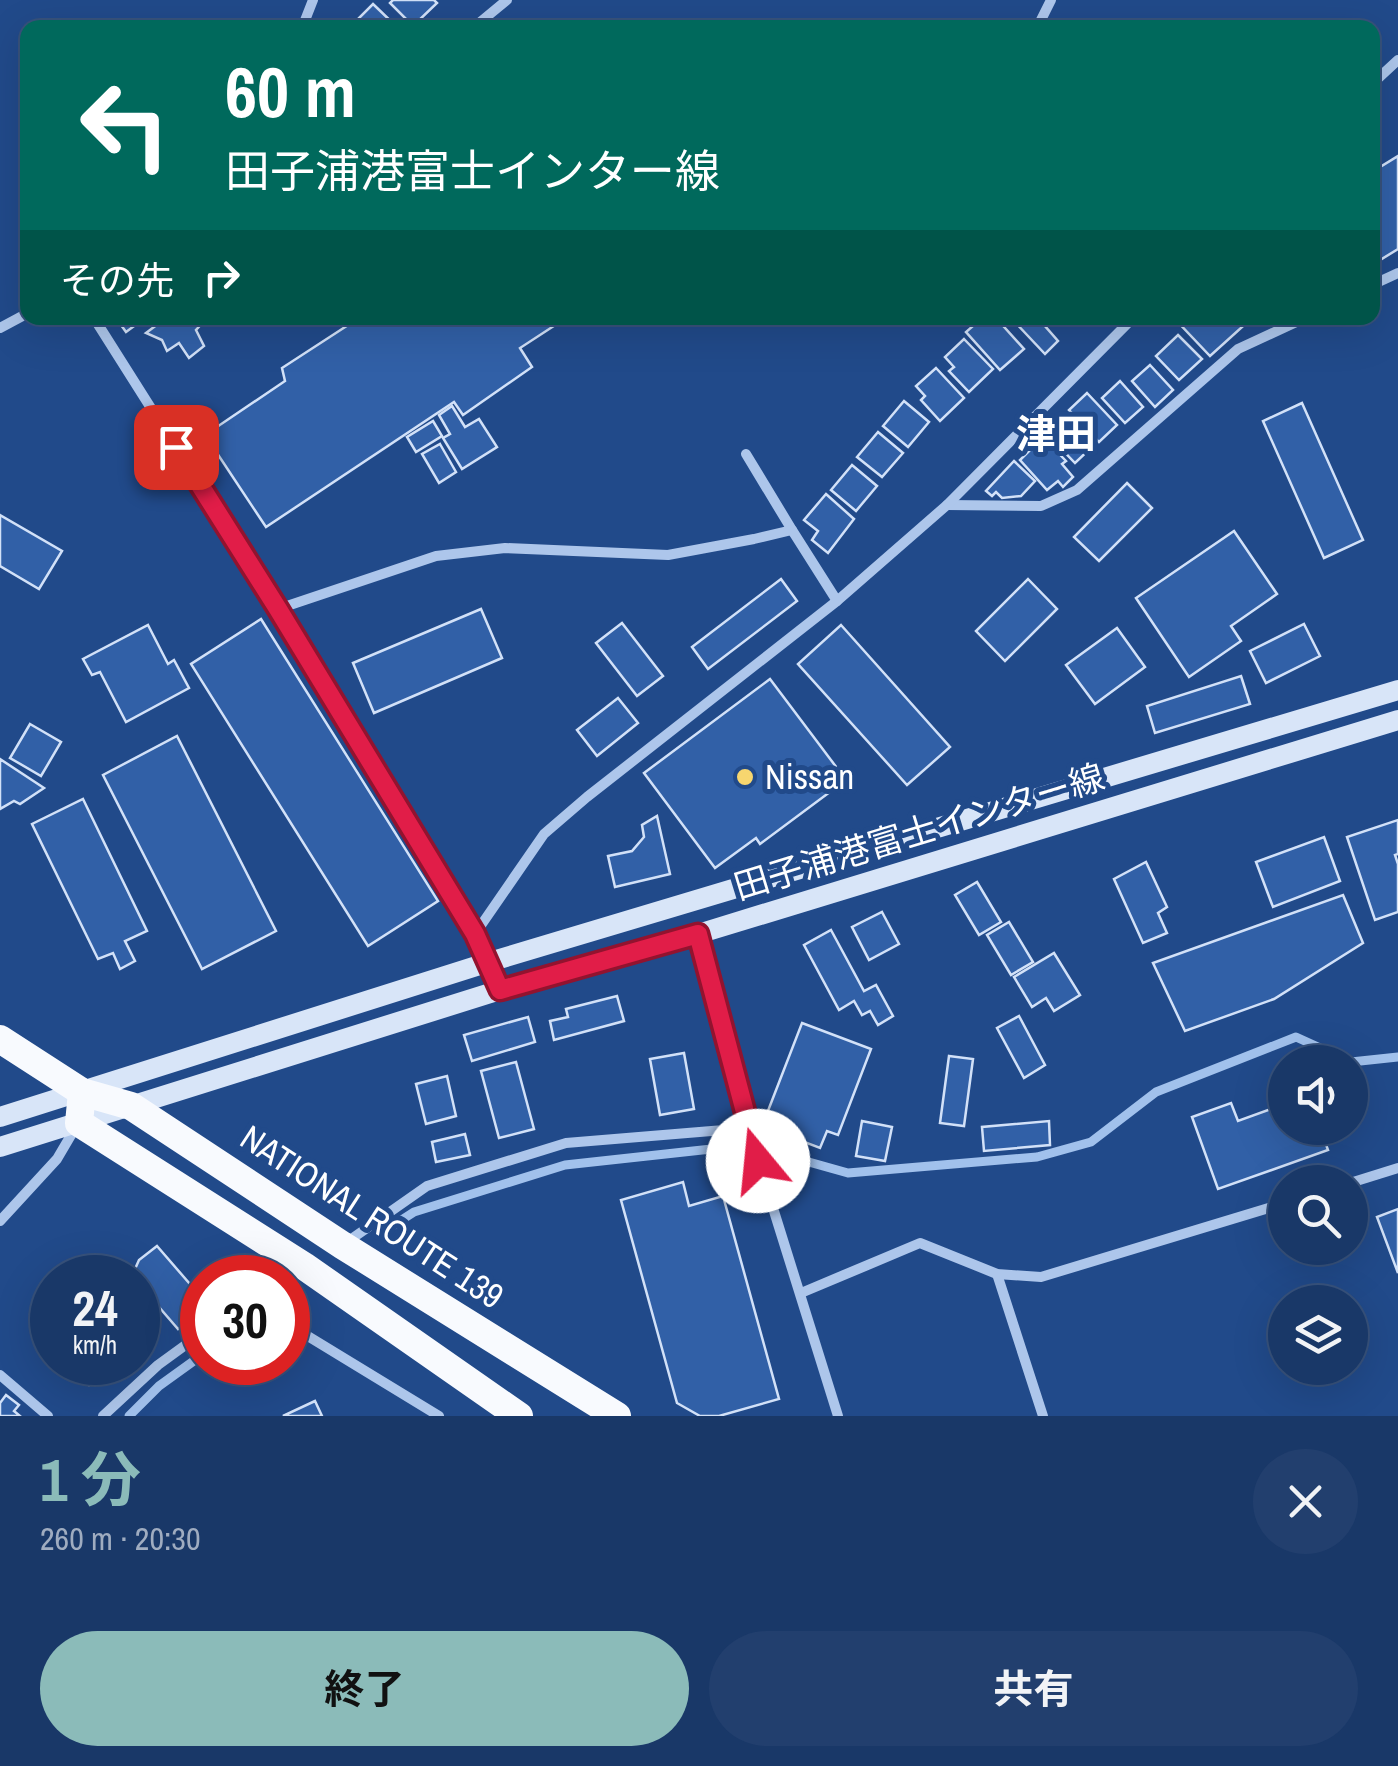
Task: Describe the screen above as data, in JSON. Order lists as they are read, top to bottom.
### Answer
{
  "streets": {
    "highway": ["NATIONAL ROUTE 139"],
    "main road": ["田子浦港富士インター線"]
  },
  "crossings": [
    ["田子浦港富士インター線", "NATIONAL ROUTE 139"]
  ],
  "districts": ["津田"],
  "places": ["Nissan"],
  "page": {
    "turn": ["60 m", "田子浦港富士インター線"],
    "then": "その先",
    "speed": "24 km/h",
    "limit": "30",
    "heading": ["1 分", "260 m · 20:30"],
    "buttons": ["終了", "共有"]
  }
}
